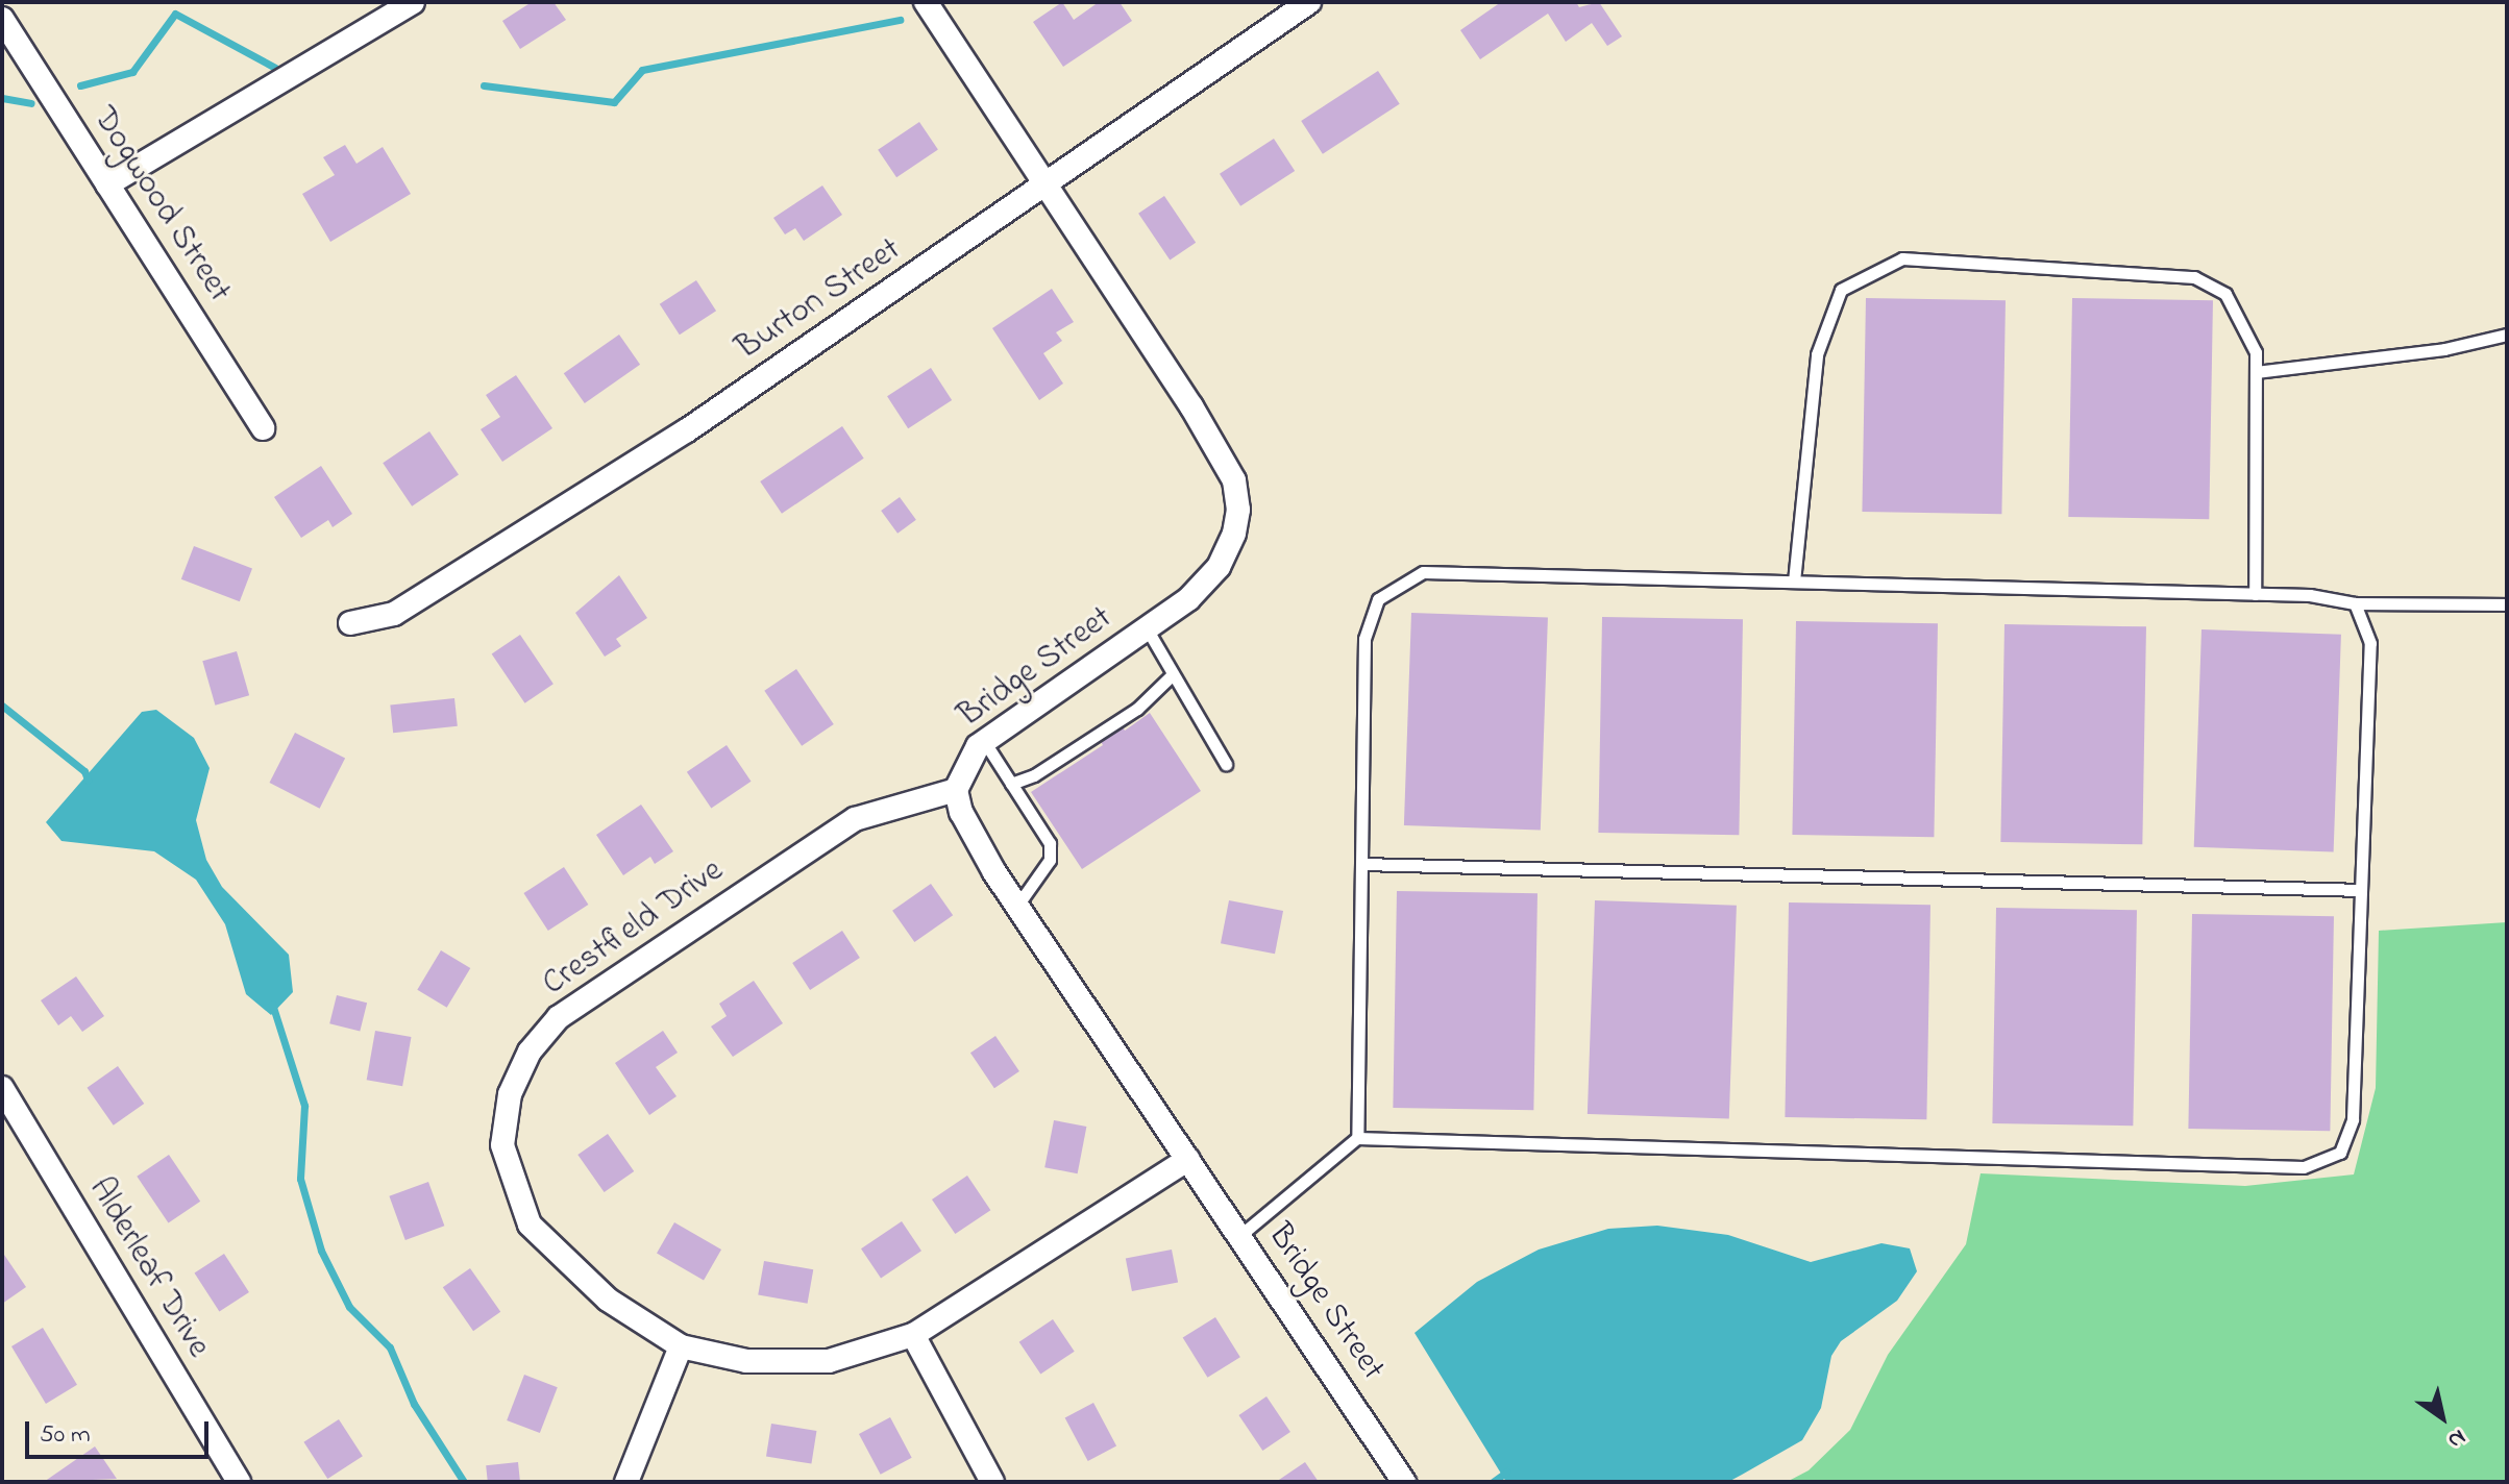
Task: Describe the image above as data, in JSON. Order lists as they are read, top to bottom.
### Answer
{
  "streets": {
    "street": [
      "Dogwood Street",
      "Burton Street",
      "Bridge Street",
      "Crestfield Drive",
      "Alderleaf Drive"
    ]
  },
  "crossings": [
    ["Burton Street", "Bridge Street"],
    ["Bridge Street", "Crestfield Drive"]
  ],
  "scale_bar": "50 m",
  "north": "bottom right"
}
